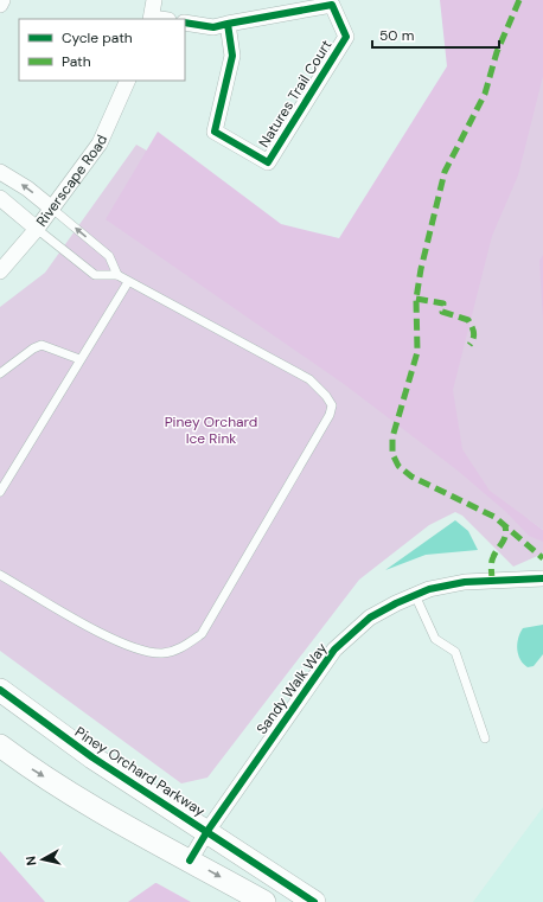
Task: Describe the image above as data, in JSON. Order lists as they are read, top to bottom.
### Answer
{
  "streets": {
    "street": [
      "Natures Trail Court",
      "Riverscape Road",
      "Sandy Walk Way",
      "Piney Orchard Parkway"
    ]
  },
  "crossings": [
    ["Sandy Walk Way", "Piney Orchard Parkway"]
  ],
  "parks": ["Piney Orchard Ice Rink"],
  "legend": ["Cycle path", "Path"],
  "scale_bar": "50 m",
  "north": "left"
}
